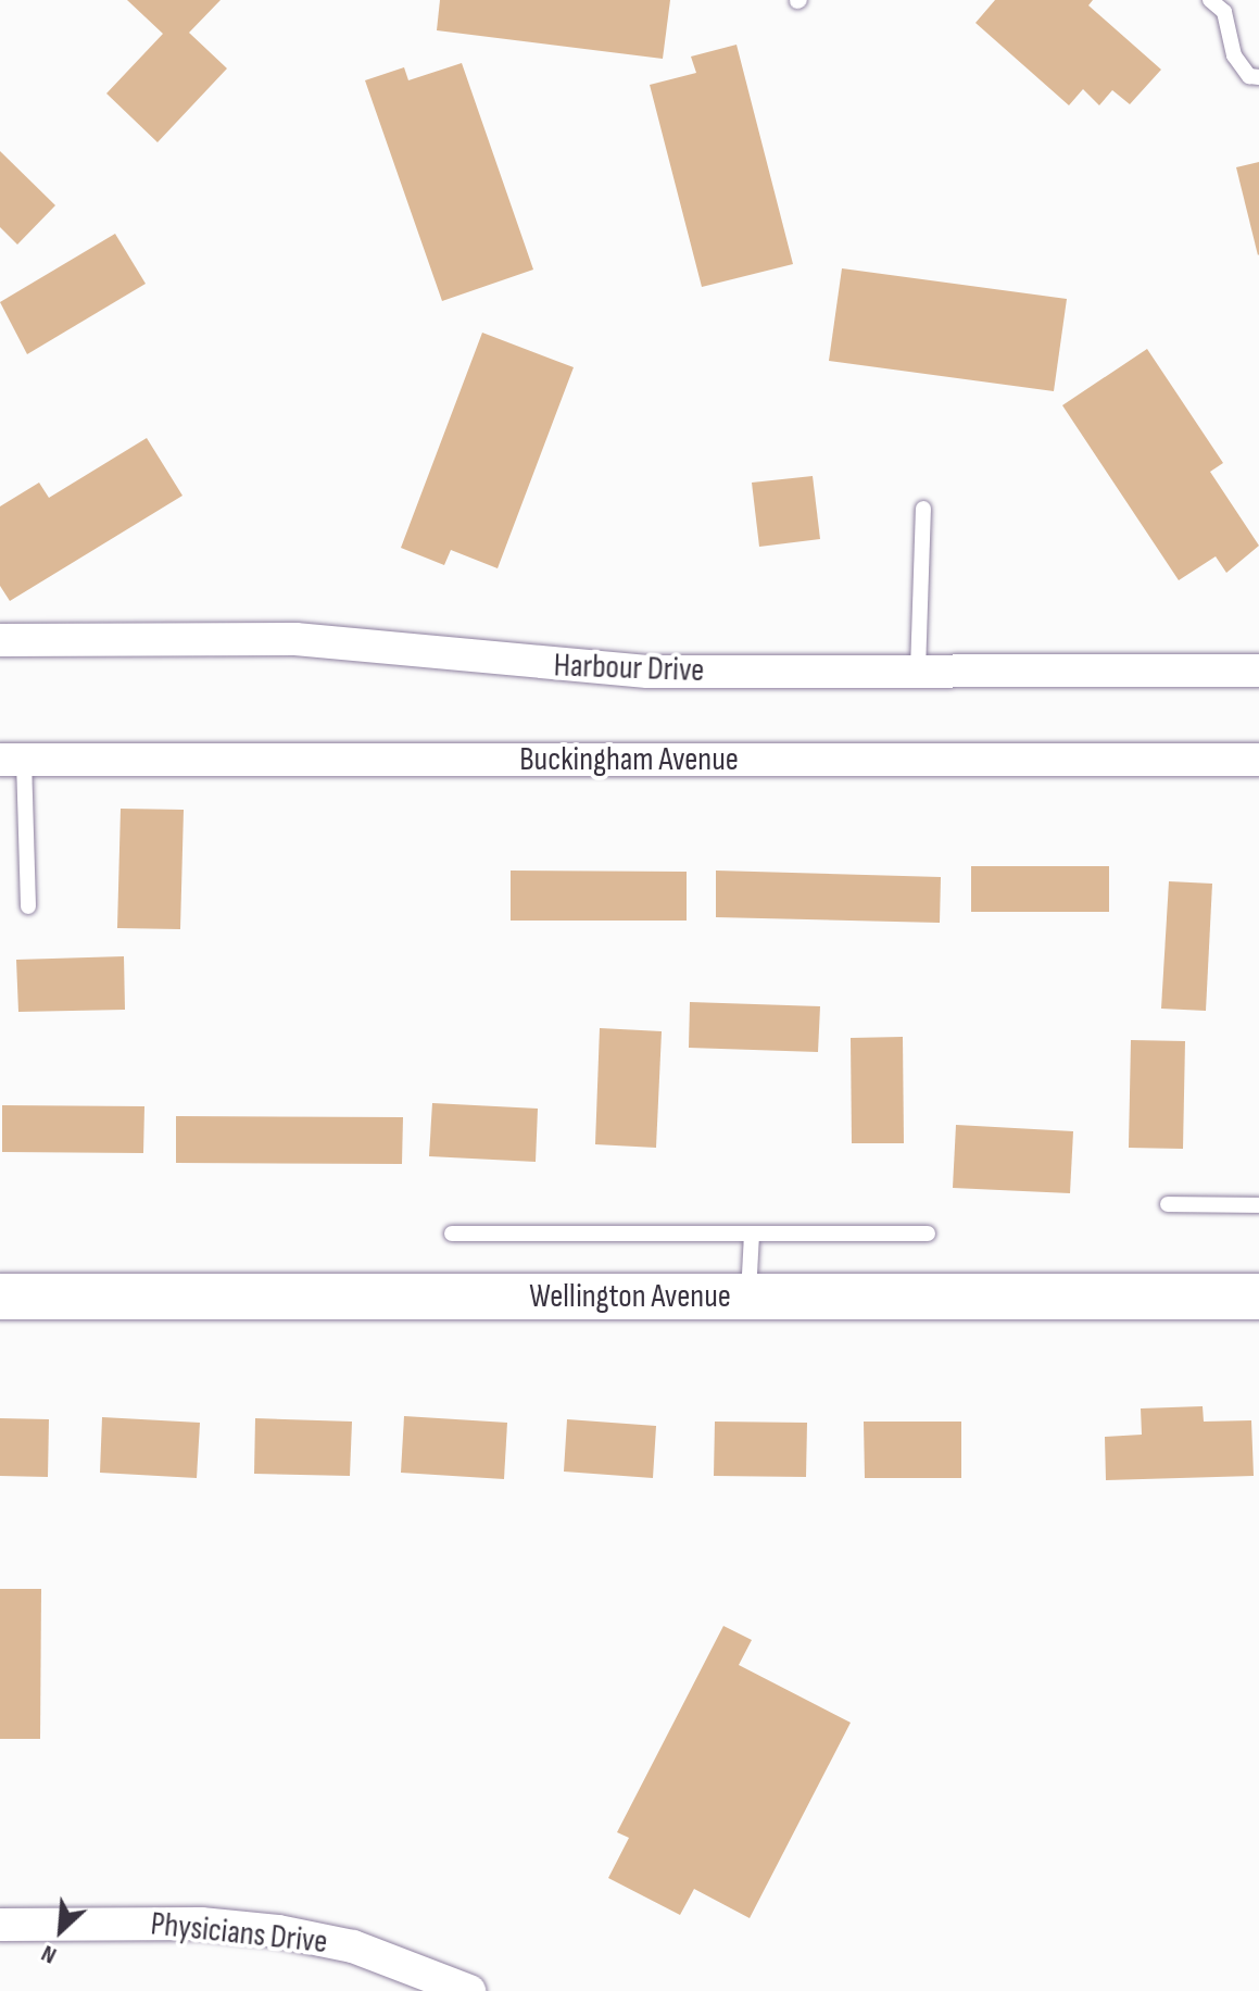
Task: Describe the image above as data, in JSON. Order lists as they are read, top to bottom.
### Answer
{
  "streets": {
    "street": [
      "Harbour Drive",
      "Buckingham Avenue",
      "Wellington Avenue",
      "Physicians Drive"
    ]
  },
  "north": "bottom left"
}
